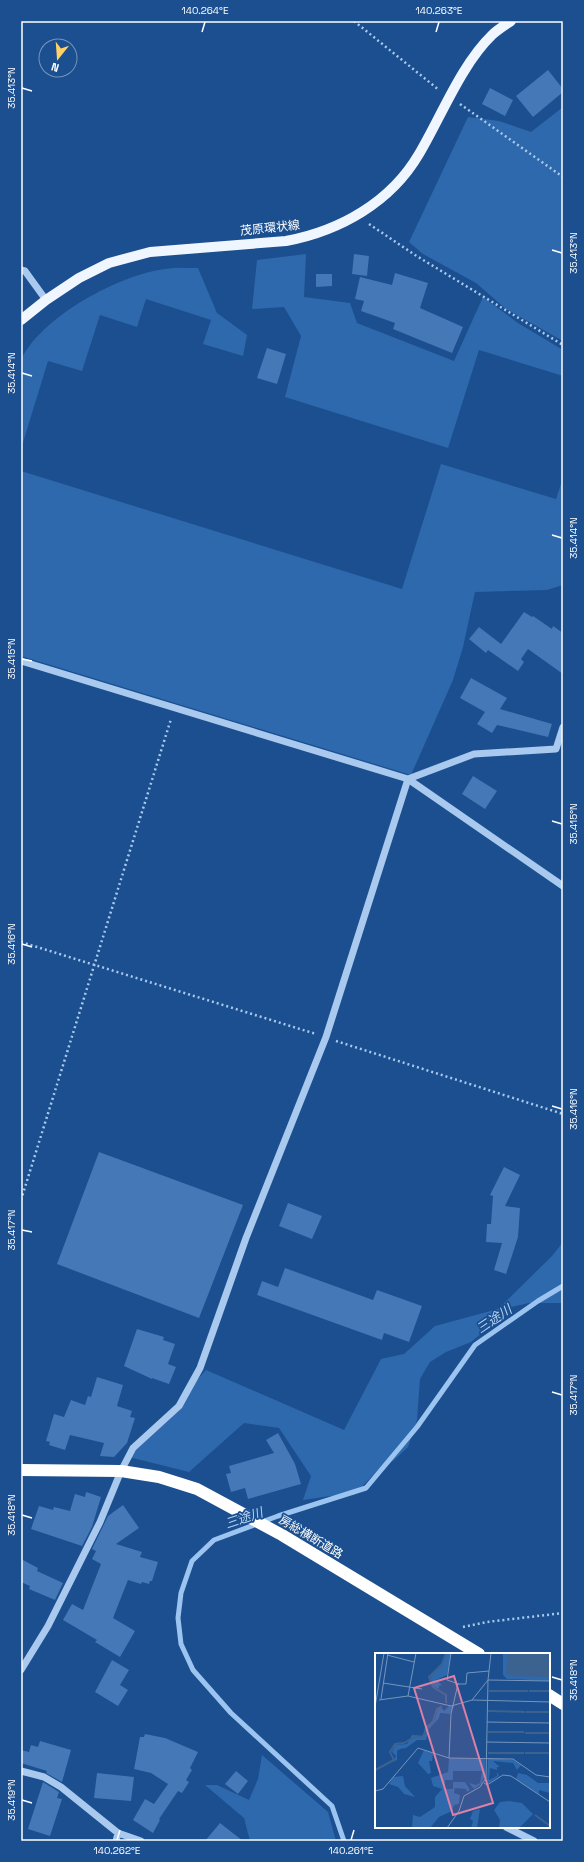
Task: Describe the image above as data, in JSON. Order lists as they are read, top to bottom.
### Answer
{
  "streets": {
    "highway": ["房総横断道路"],
    "main road": ["茂原環状線"]
  },
  "water": ["三途川"],
  "north": "bottom",
  "coordinates": [
    "140.264°E",
    "140.263°E",
    "35.413°N",
    "35.414°N",
    "35.415°N",
    "35.416°N",
    "35.417°N",
    "35.418°N",
    "35.419°N",
    "140.262°E",
    "140.261°E"
  ]
}
